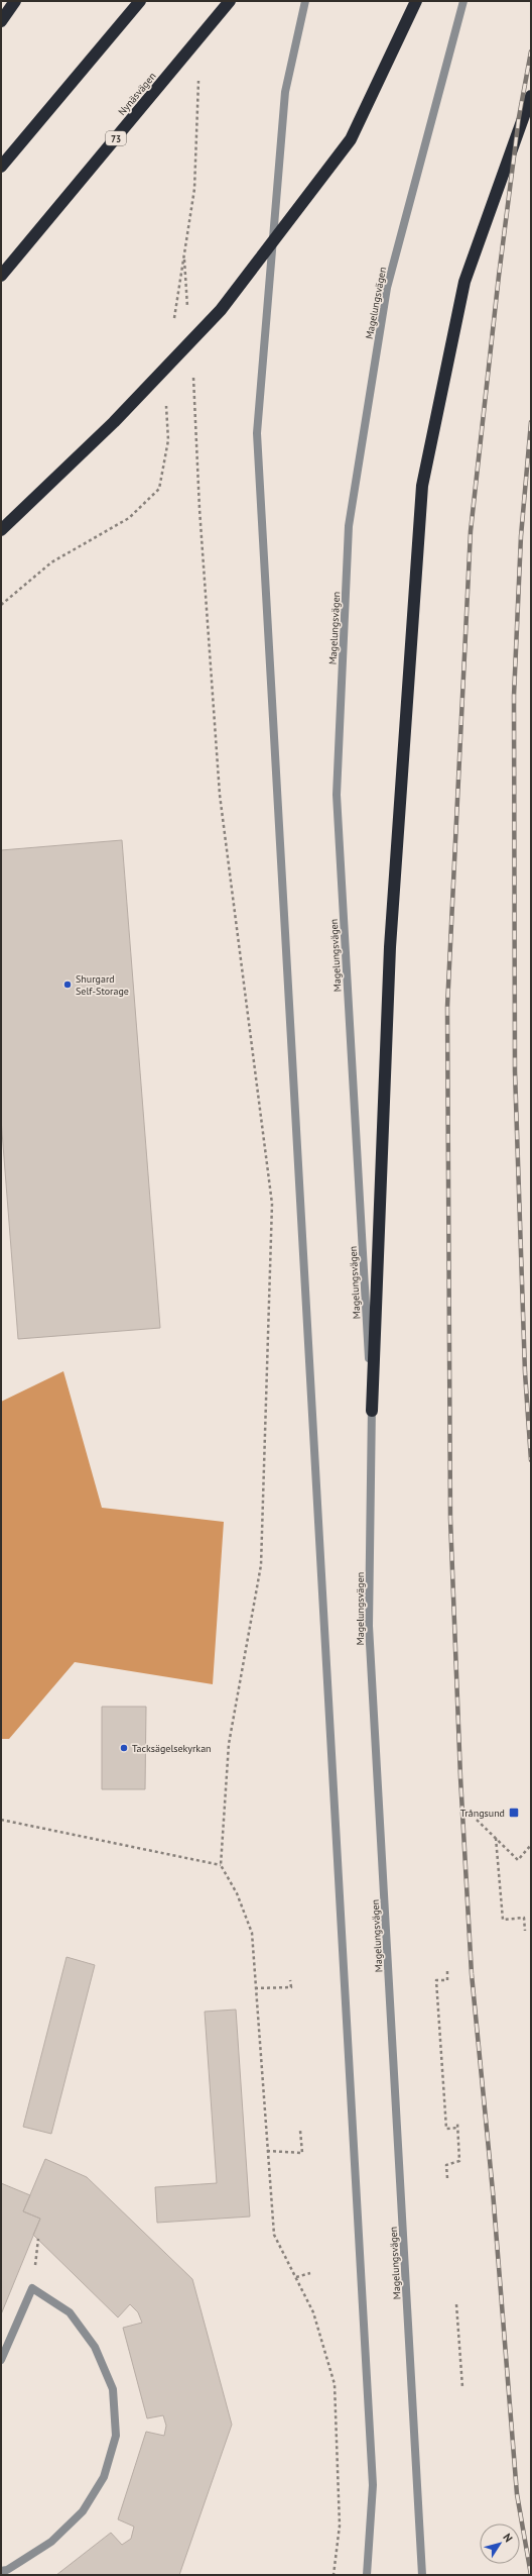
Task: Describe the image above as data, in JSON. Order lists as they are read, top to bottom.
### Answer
{
  "streets": {
    "highway": ["Nynäsvägen", "73"],
    "street": ["Magelungsvägen"]
  },
  "places": {
    "other": ["Shurgard Self-Storage", "Tacksägelsekyrkan"],
    "transit": ["Trångsund"]
  },
  "north": "top right"
}
